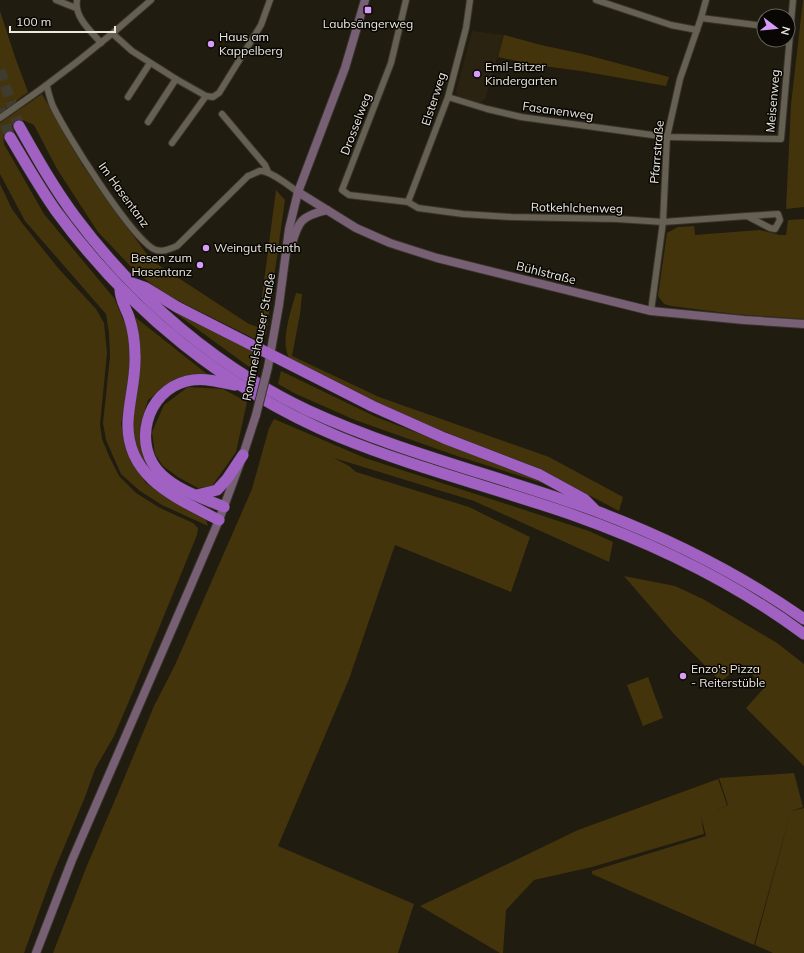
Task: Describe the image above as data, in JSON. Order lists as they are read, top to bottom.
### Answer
{
  "streets": {
    "main road": ["Bühlstraße", "Rommelshauser Straße"],
    "street": [
      "Elsterweg",
      "Meisenweg",
      "Fasanenweg",
      "Drosselweg",
      "Pfarrstraße",
      "Im Hasentanz",
      "Rotkehlchenweg"
    ]
  },
  "crossings": [
    ["Elsterweg", "Fasanenweg"],
    ["Elsterweg", "Drosselweg"],
    ["Elsterweg", "Rotkehlchenweg"],
    ["Meisenweg", "Fasanenweg"],
    ["Meisenweg", "Pfarrstraße"],
    ["Fasanenweg", "Pfarrstraße"],
    ["Drosselweg", "Rotkehlchenweg"],
    ["Pfarrstraße", "Rotkehlchenweg"],
    ["Pfarrstraße", "Bühlstraße"],
    ["Bühlstraße", "Rommelshauser Straße"]
  ],
  "places": {
    "transit": ["Laubsängerweg"],
    "other": [
      "Haus am Kappelberg",
      "Emil-Bitzer Kindergarten",
      "Weingut Rienth",
      "Besen zum Hasentanz",
      "Enzo's Pizza - Reiterstüble"
    ]
  },
  "scale_bar": "100 m",
  "north": "right"
}
